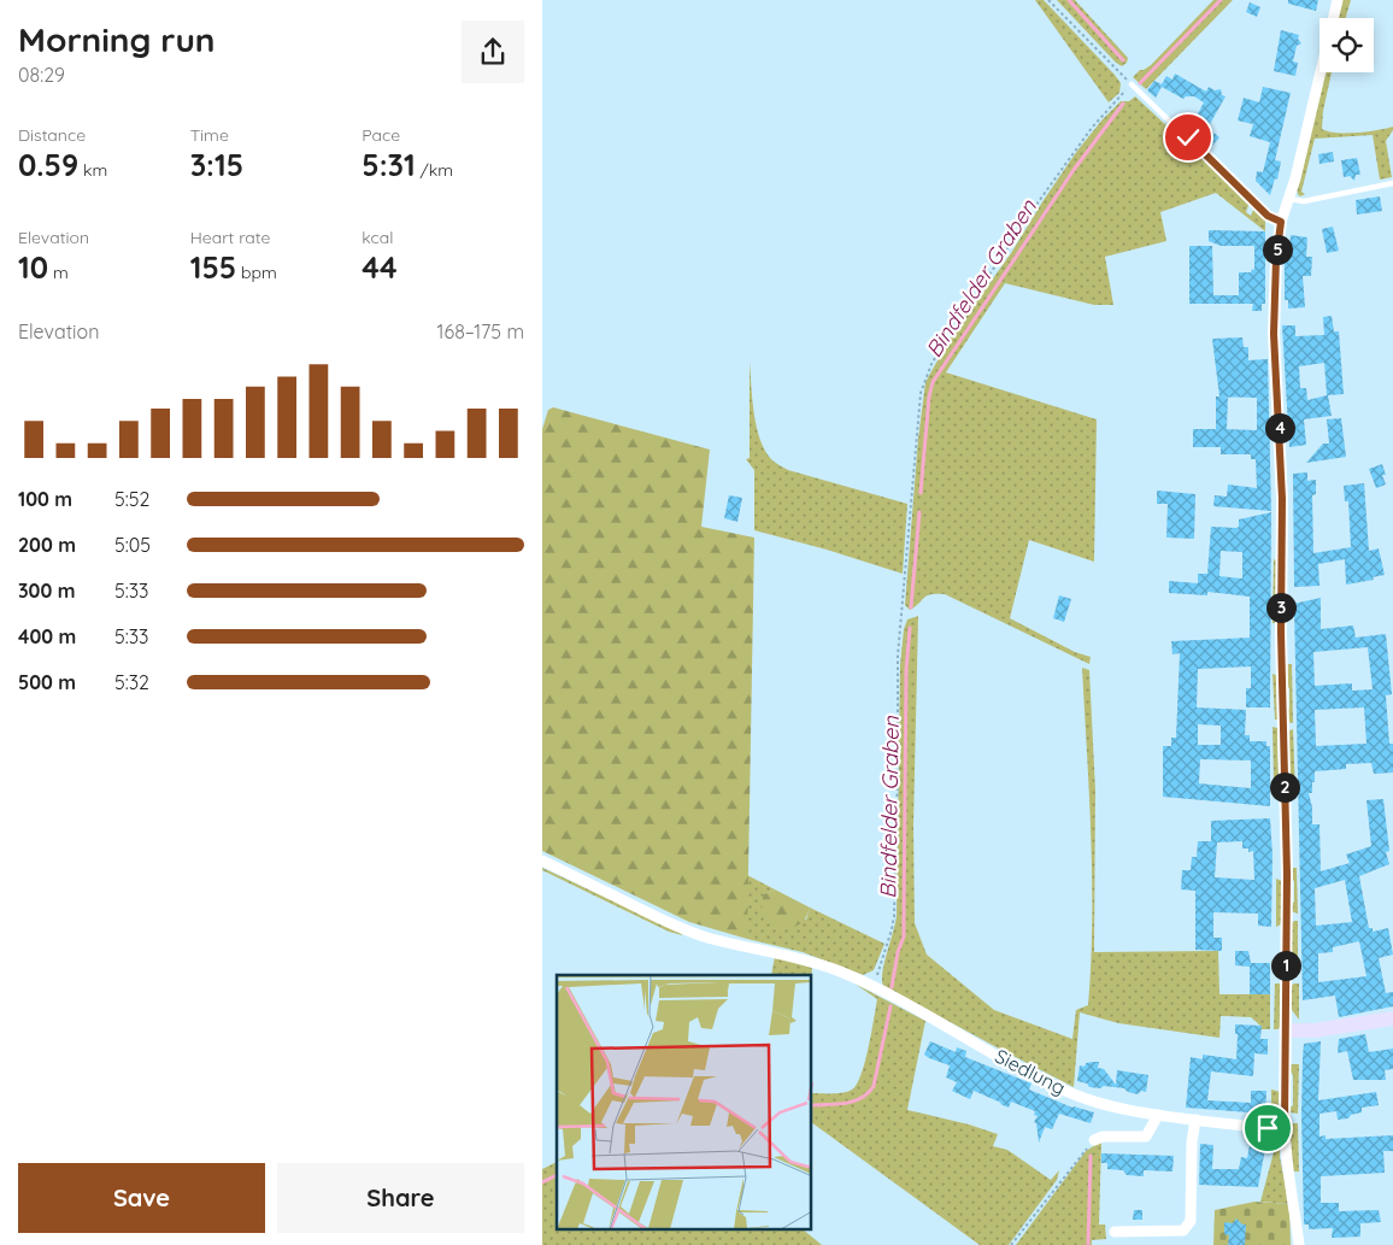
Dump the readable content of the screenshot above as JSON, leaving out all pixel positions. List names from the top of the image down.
{
  "streets": {
    "street": ["Siedlung"]
  },
  "water": ["Bindfelder Graben"],
  "page": {
    "heading": ["Morning run", "08:29"],
    "stats": [
      ["Distance", "0.59 km"],
      ["Time", "3:15"],
      ["Pace", "5:31 /km"],
      ["Elevation", "10 m"],
      ["Heart rate", "155 bpm"],
      ["kcal", "44"]
    ],
    "pins": [
      "5",
      "4",
      "3",
      "2",
      "1"
    ],
    "chart": ["Elevation", "168–175 m"],
    "list": [
      {
        "name": "100 m",
        "note": "5:52"
      },
      {
        "name": "200 m",
        "note": "5:05"
      },
      {
        "name": "300 m",
        "note": "5:33"
      },
      {
        "name": "400 m",
        "note": "5:33"
      },
      {
        "name": "500 m",
        "note": "5:32"
      }
    ],
    "buttons": ["Save", "Share"]
  }
}
